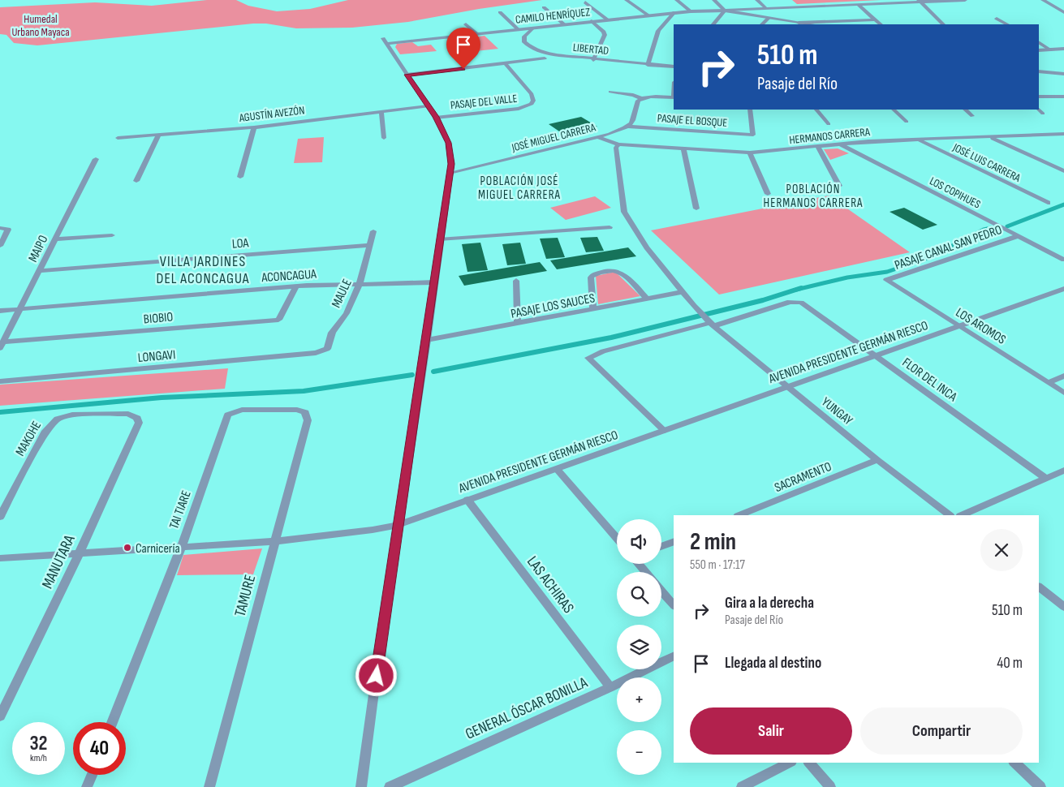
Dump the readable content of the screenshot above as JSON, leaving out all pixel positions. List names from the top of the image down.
{
  "streets": {
    "street": [
      "CAMILO HENRÍQUEZ",
      "LIBERTAD",
      "PASAJE DEL VALLE",
      "AGUSTÍN AVEZÓN",
      "PASAJE EL BOSQUE",
      "HERMANOS CARRERA",
      "JOSÉ MIGUEL CARRERA",
      "JOSÉ LUIS CARRERA",
      "LOS COPIHUES",
      "LOA",
      "PASAJE CANAL SAN PEDRO",
      "MAIPO",
      "ACONCAGUA",
      "MAULE",
      "PASAJE LOS SAUCES",
      "BIOBIO",
      "LOS AROMOS",
      "AVENIDA PRESIDENTE GERMÁN RIESCO",
      "LONGAVI",
      "FLOR DEL INCA",
      "YUNGAY",
      "MAKOHE",
      "SACRAMENTO",
      "TAI TIARE",
      "MANUTARA",
      "LAS ACHIRAS",
      "TAMURE",
      "GENERAL ÓSCAR BONILLA"
    ]
  },
  "crossings": [
    ["CAMILO HENRÍQUEZ", "LIBERTAD"],
    ["PASAJE EL BOSQUE", "JOSÉ MIGUEL CARRERA"],
    ["HERMANOS CARRERA", "JOSÉ MIGUEL CARRERA"],
    ["HERMANOS CARRERA", "JOSÉ LUIS CARRERA"],
    ["HERMANOS CARRERA", "LOS COPIHUES"],
    ["LOS COPIHUES", "PASAJE CANAL SAN PEDRO"],
    ["LOA", "MAIPO"],
    ["LOA", "MAULE"],
    ["PASAJE CANAL SAN PEDRO", "LOS AROMOS"],
    ["MAIPO", "ACONCAGUA"],
    ["MAIPO", "BIOBIO"],
    ["ACONCAGUA", "MAULE"],
    ["ACONCAGUA", "BIOBIO"],
    ["MAULE", "LONGAVI"],
    ["PASAJE LOS SAUCES", "YUNGAY"],
    ["LOS AROMOS", "AVENIDA PRESIDENTE GERMÁN RIESCO"],
    ["AVENIDA PRESIDENTE GERMÁN RIESCO", "FLOR DEL INCA"],
    ["AVENIDA PRESIDENTE GERMÁN RIESCO", "YUNGAY"],
    ["AVENIDA PRESIDENTE GERMÁN RIESCO", "TAI TIARE"],
    ["AVENIDA PRESIDENTE GERMÁN RIESCO", "MANUTARA"],
    ["AVENIDA PRESIDENTE GERMÁN RIESCO", "LAS ACHIRAS"],
    ["AVENIDA PRESIDENTE GERMÁN RIESCO", "TAMURE"],
    ["FLOR DEL INCA", "YUNGAY"],
    ["YUNGAY", "SACRAMENTO"],
    ["MAKOHE", "MANUTARA"],
    ["TAI TIARE", "TAMURE"],
    ["LAS ACHIRAS", "GENERAL ÓSCAR BONILLA"]
  ],
  "districts": ["POBLACIÓN JOSÉ MIGUEL CARRERA", "POBLACIÓN HERMANOS CARRERA", "VILLA JARDINES DEL ACONCAGUA"],
  "parks": ["Humedal Urbano Mayaca"],
  "places": ["Carnicería"],
  "page": {
    "turn": ["510 m", "Pasaje del Río"],
    "heading": ["2 min", "550 m · 17:17"],
    "map_buttons": ["+", "−"],
    "list": [
      {
        "name": "Gira a la derecha",
        "note": "Pasaje del Río",
        "value": "510 m"
      },
      {
        "name": "Llegada al destino",
        "value": "40 m"
      }
    ],
    "buttons": ["Salir", "Compartir"],
    "speed": "32 km/h",
    "limit": "40"
  }
}
